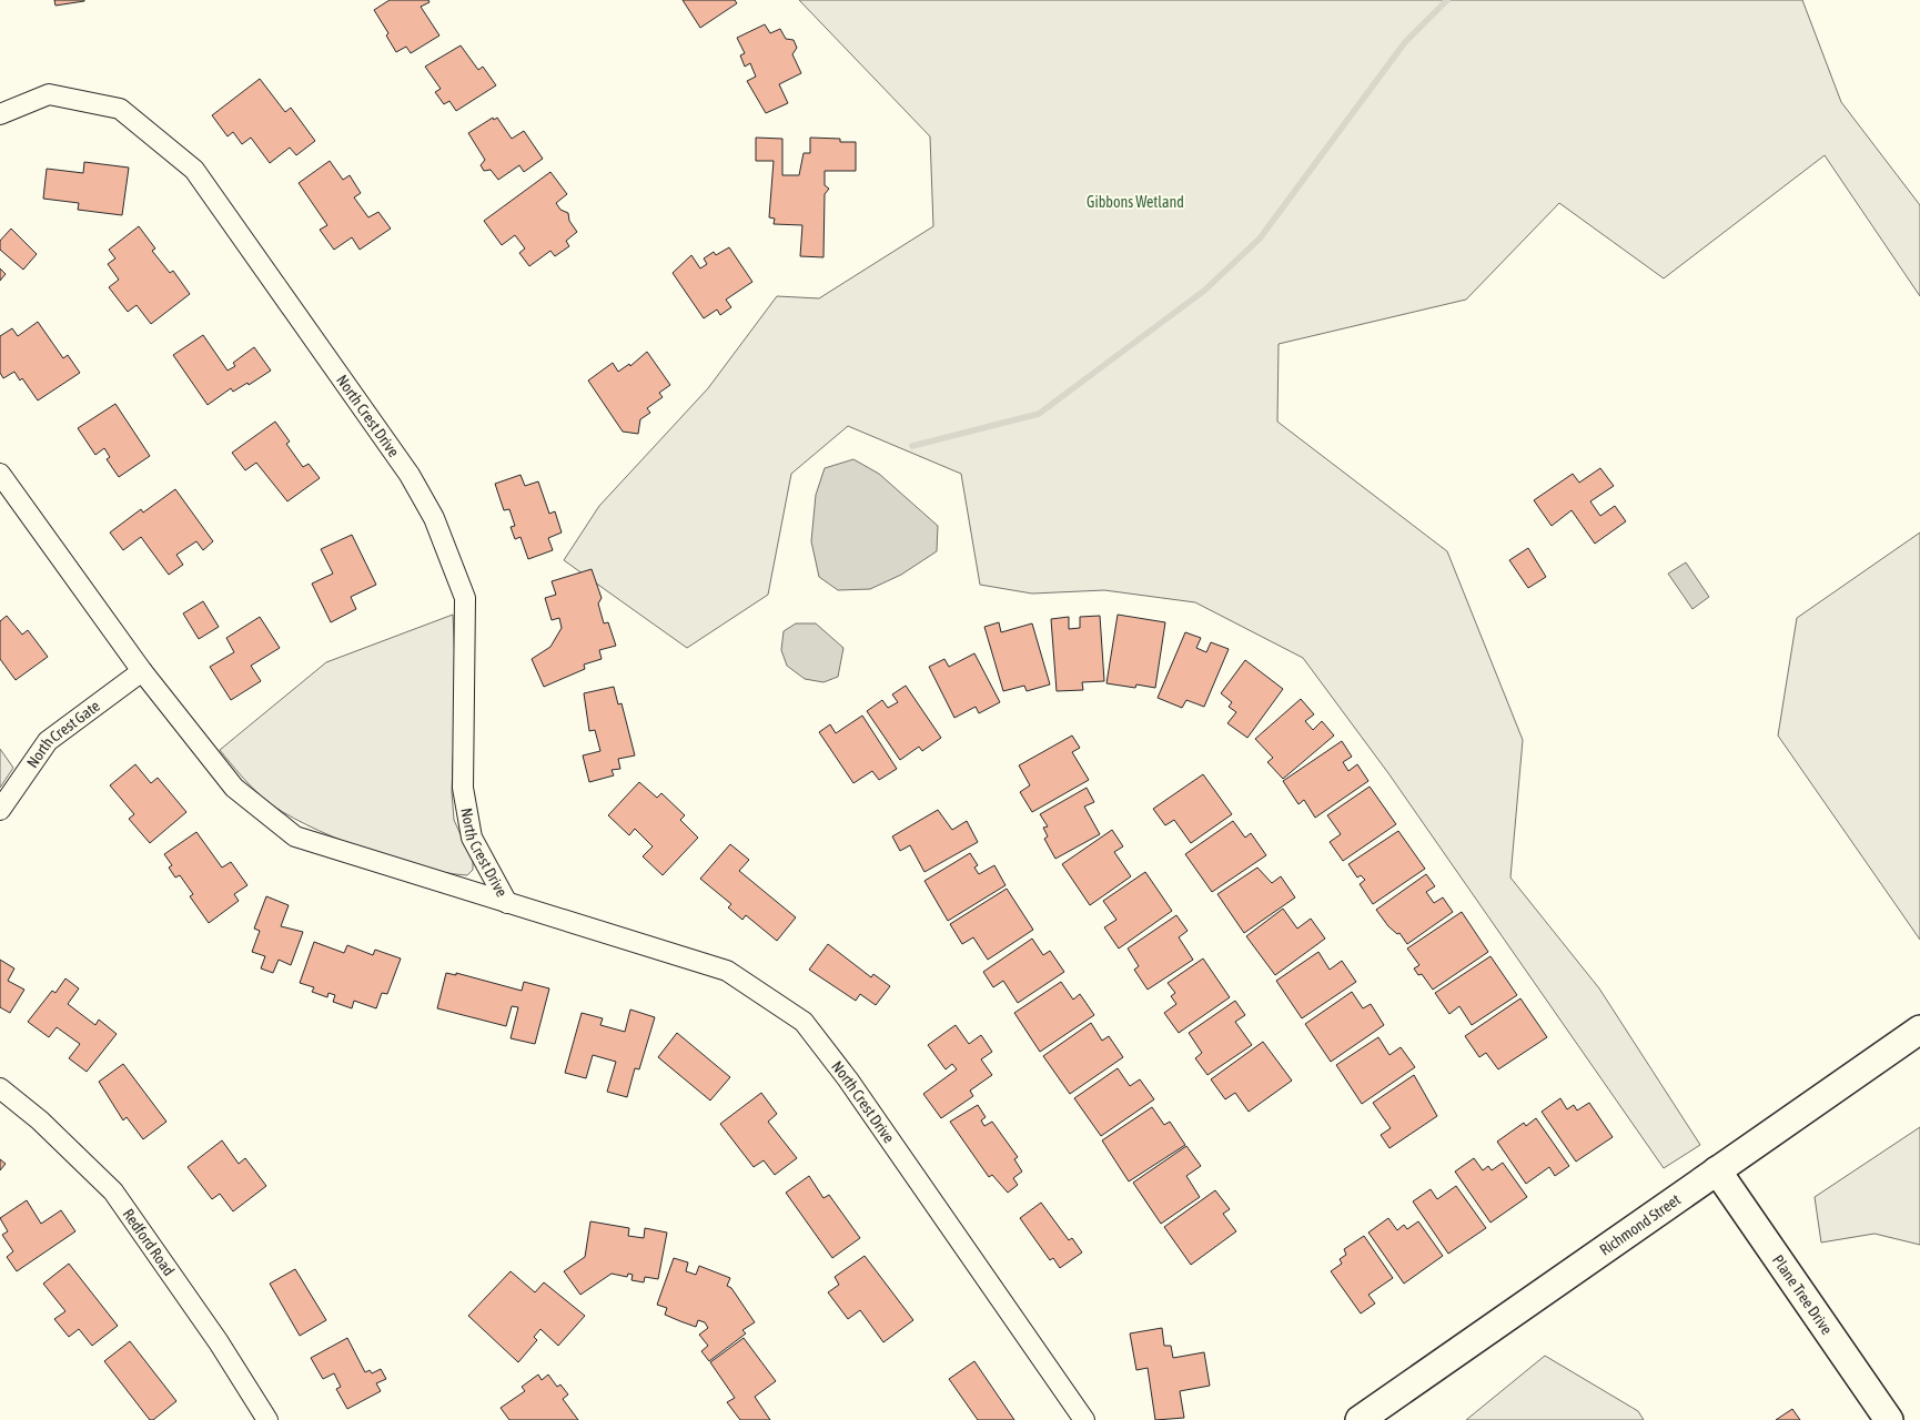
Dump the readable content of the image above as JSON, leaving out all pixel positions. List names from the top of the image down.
{
  "streets": {
    "main road": ["Richmond Street", "Plane Tree Drive"],
    "street": ["North Crest Drive", "North Crest Gate", "Redford Road"]
  },
  "crossings": [
    ["North Crest Drive", "North Crest Gate"],
    ["Richmond Street", "Plane Tree Drive"]
  ],
  "parks": ["Gibbons Wetland"]
}
